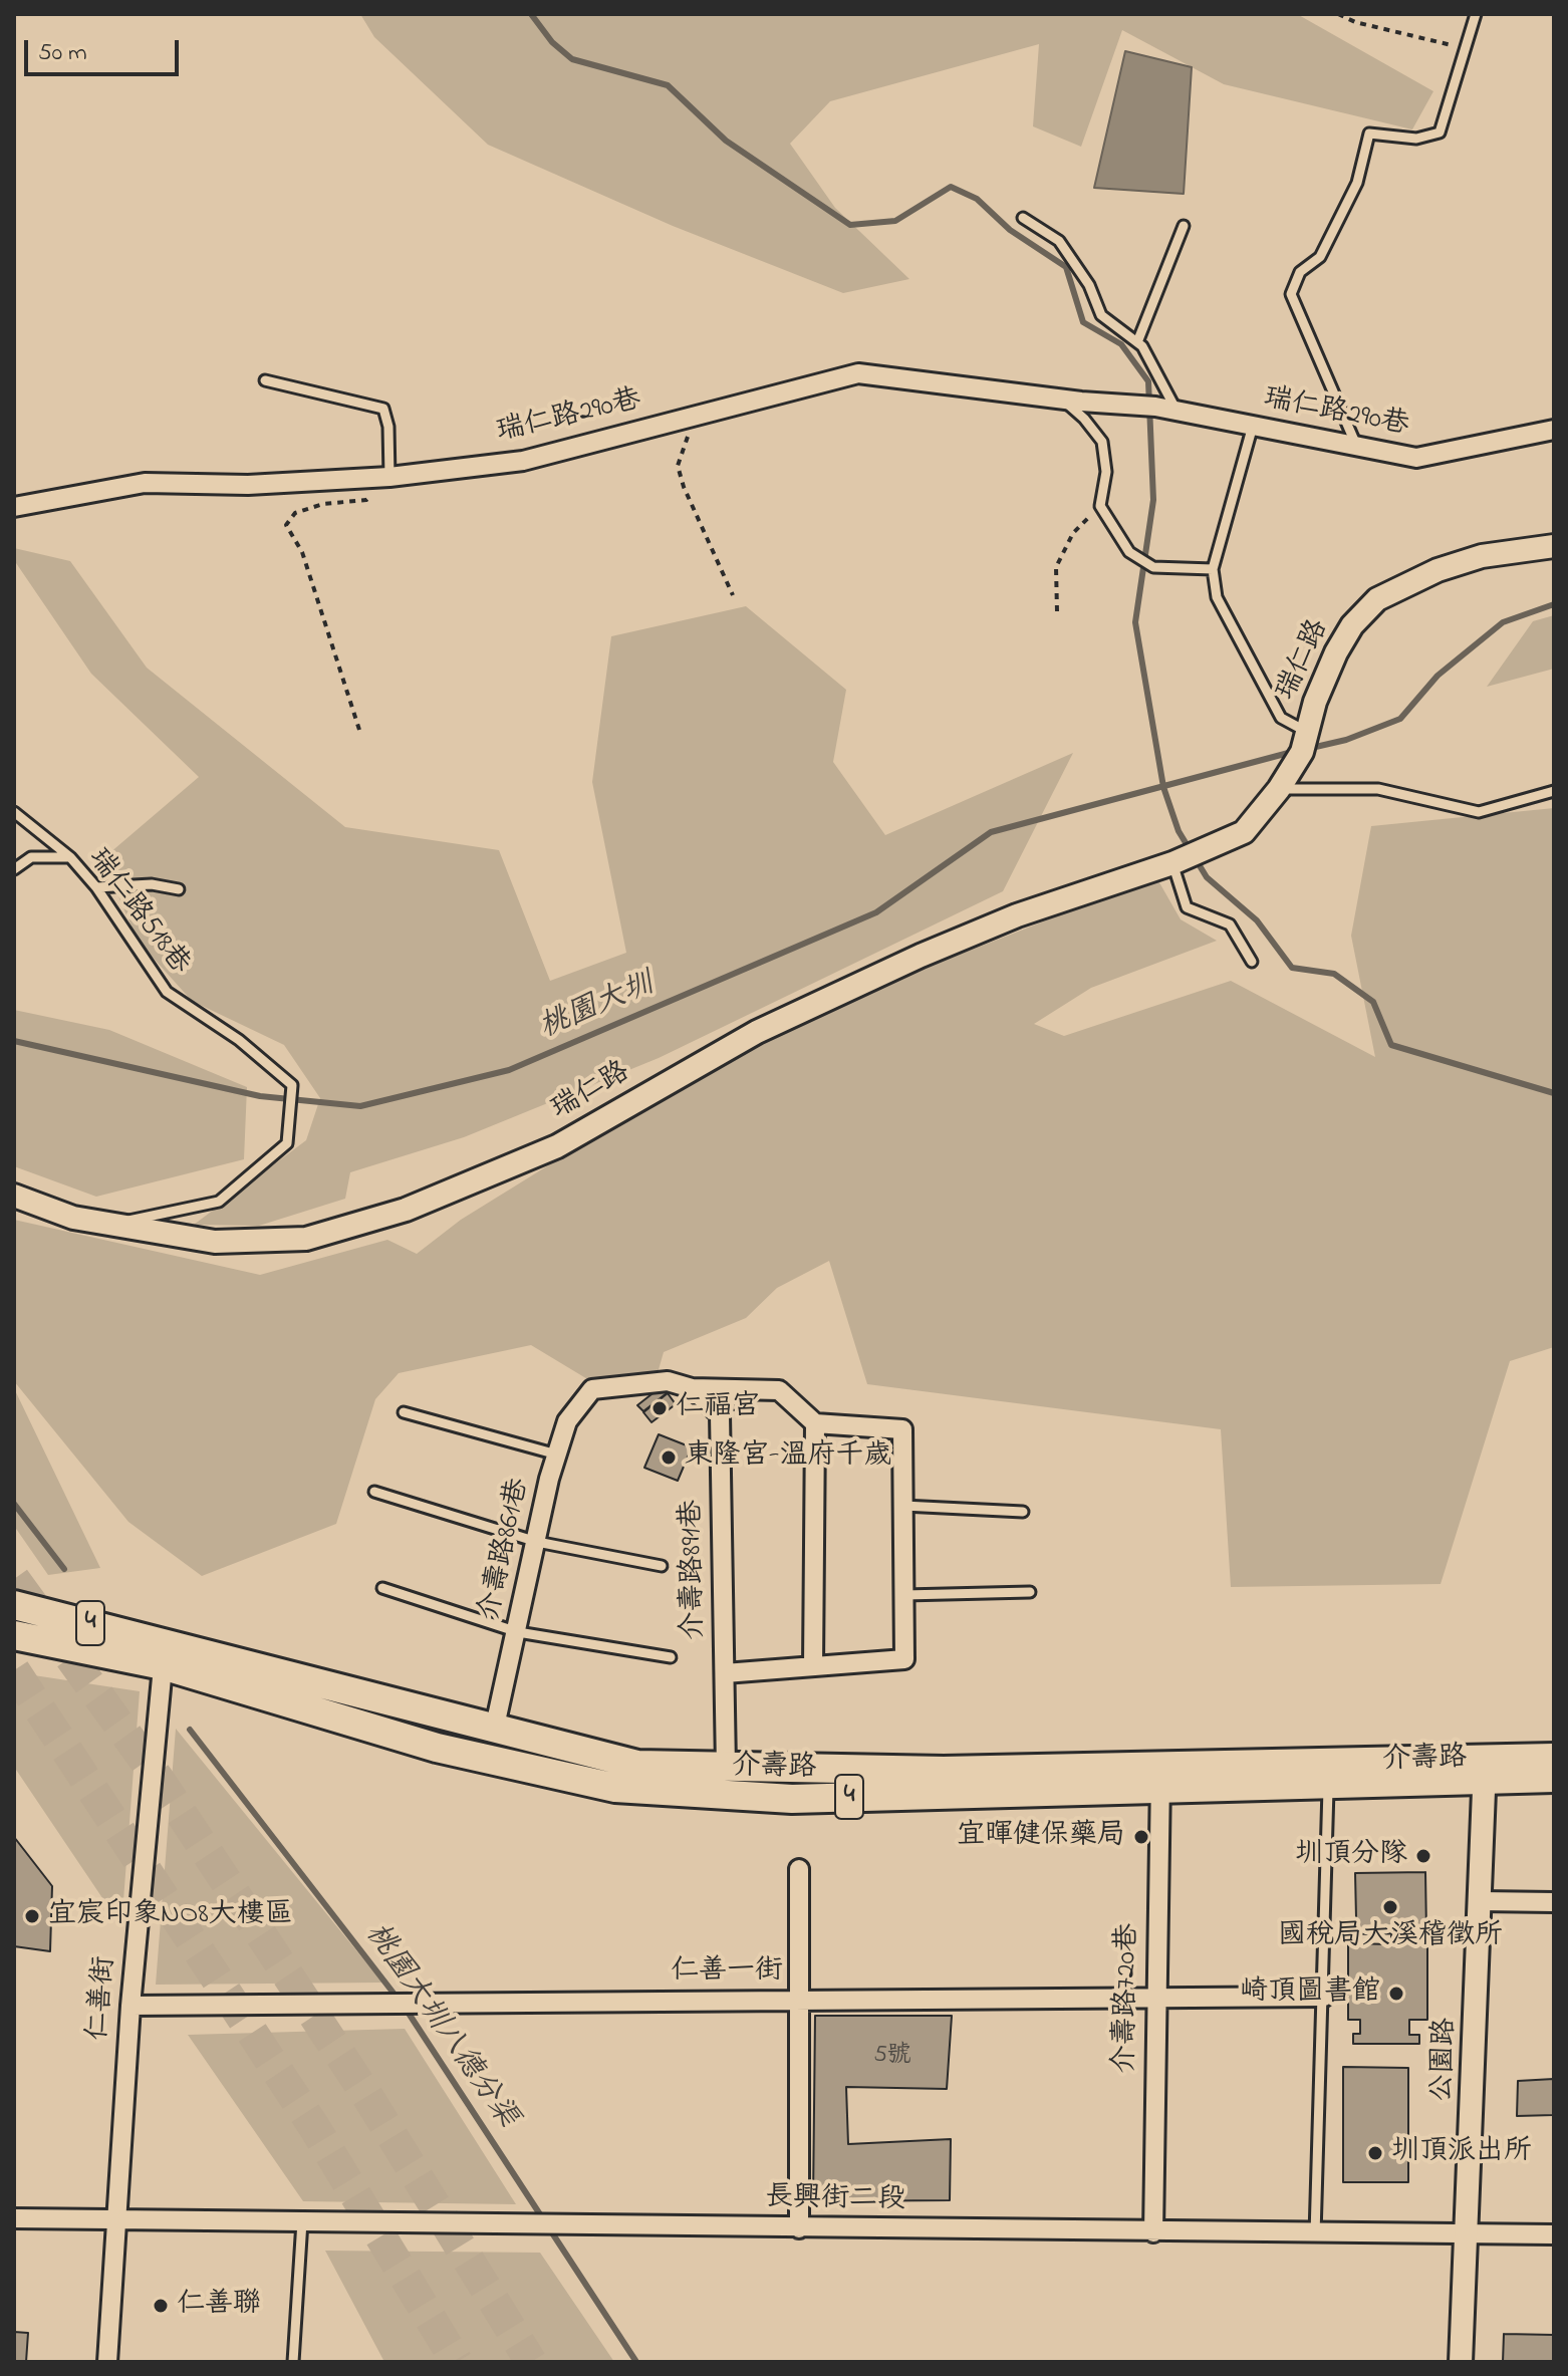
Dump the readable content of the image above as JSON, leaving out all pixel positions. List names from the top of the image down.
{
  "streets": {
    "main road": ["4", "介壽路"],
    "street": [
      "瑞仁路290巷",
      "瑞仁路",
      "介壽路861巷",
      "介壽路891巷",
      "仁善一街",
      "仁善街",
      "介壽路720巷",
      "公園路",
      "長興街二段"
    ],
    "lane": ["瑞仁路518巷"]
  },
  "crossings": [
    ["瑞仁路", "瑞仁路518巷"],
    ["介壽路861巷", "介壽路891巷"],
    ["介壽路861巷", "介壽路"],
    ["介壽路891巷", "介壽路"],
    ["介壽路", "仁善街"],
    ["介壽路", "介壽路720巷"],
    ["介壽路", "公園路"],
    ["仁善一街", "仁善街"],
    ["仁善一街", "介壽路720巷"],
    ["仁善街", "長興街二段"],
    ["介壽路720巷", "長興街二段"],
    ["公園路", "長興街二段"]
  ],
  "water": ["桃園大圳", "桃園大圳八德分渠"],
  "places": [
    "仁福宮",
    "東隆宮-溫府千歲",
    "宜暉健保藥局",
    "圳頂分隊",
    "國稅局大溪稽徵所",
    "宜宸印象NO8大樓區",
    "崎頂圖書館",
    "圳頂派出所",
    "仁善聯"
  ],
  "house_numbers": ["5號"],
  "scale_bar": "50 m"
}
